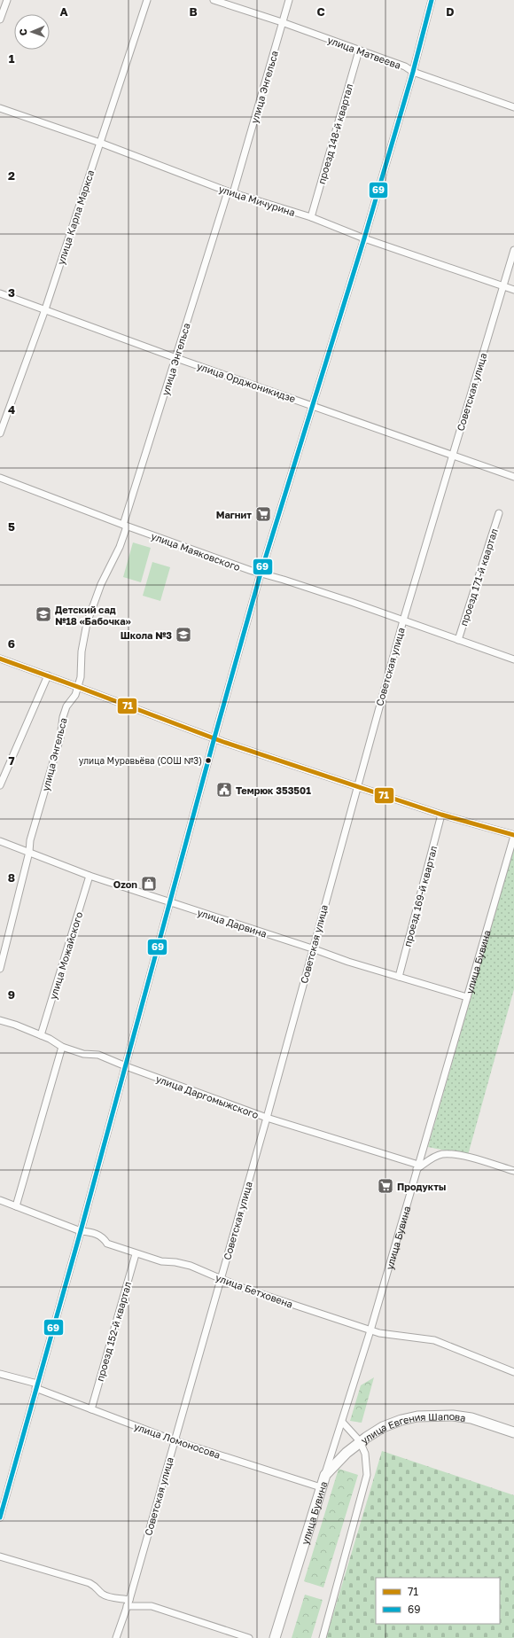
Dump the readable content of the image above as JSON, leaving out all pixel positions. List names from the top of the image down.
{
  "streets": {
    "street": [
      "улица Матвеева",
      "улица Энгельса",
      "проезд 148-й квартал",
      "улица Мичурина",
      "улица Карла Маркса",
      "улица Орджоникидзе",
      "Советская улица",
      "улица Маяковского",
      "проезд 171-й квартал",
      "проезд 169-й квартал",
      "улица Дарвина",
      "улица Можайского",
      "улица Бувина",
      "улица Даргомыжского",
      "улица Бетховена",
      "проезд 152-й квартал",
      "улица Евгения Шапова",
      "улица Ломоносова"
    ]
  },
  "crossings": [
    ["улица Матвеева", "улица Энгельса"],
    ["улица Матвеева", "проезд 148-й квартал"],
    ["улица Энгельса", "улица Мичурина"],
    ["улица Энгельса", "улица Орджоникидзе"],
    ["улица Энгельса", "улица Маяковского"],
    ["улица Энгельса", "улица Дарвина"],
    ["проезд 148-й квартал", "улица Мичурина"],
    ["улица Мичурина", "улица Карла Маркса"],
    ["улица Мичурина", "Советская улица"],
    ["улица Карла Маркса", "улица Орджоникидзе"],
    ["улица Орджоникидзе", "Советская улица"],
    ["Советская улица", "улица Маяковского"],
    ["Советская улица", "улица Дарвина"],
    ["Советская улица", "улица Даргомыжского"],
    ["Советская улица", "улица Бетховена"],
    ["Советская улица", "улица Ломоносова"],
    ["улица Маяковского", "проезд 171-й квартал"],
    ["проезд 169-й квартал", "улица Дарвина"],
    ["улица Дарвина", "улица Можайского"],
    ["улица Дарвина", "улица Бувина"],
    ["улица Можайского", "улица Даргомыжского"],
    ["улица Бувина", "улица Даргомыжского"],
    ["улица Бувина", "улица Бетховена"],
    ["улица Бувина", "улица Евгения Шапова"],
    ["улица Бувина", "улица Ломоносова"],
    ["улица Бетховена", "проезд 152-й квартал"],
    ["проезд 152-й квартал", "улица Ломоносова"]
  ],
  "places": {
    "supermarket": ["Магнит", "Продукты"],
    "school or university": ["Детский сад №18 «Бабочка»", "Школа №3"],
    "other": ["улица Муравьёва (СОШ №3)"],
    "public building": ["Темрюк 353501"],
    "shop": ["Ozon"]
  },
  "lines": ["transit line 69", "transit line 71"],
  "legend": ["71", "69"],
  "north": "left",
  "grid": {
    "columns": [
      "A",
      "B",
      "C",
      "D"
    ],
    "rows": [
      "1",
      "2",
      "3",
      "4",
      "5",
      "6",
      "7",
      "8",
      "9"
    ]
  }
}
